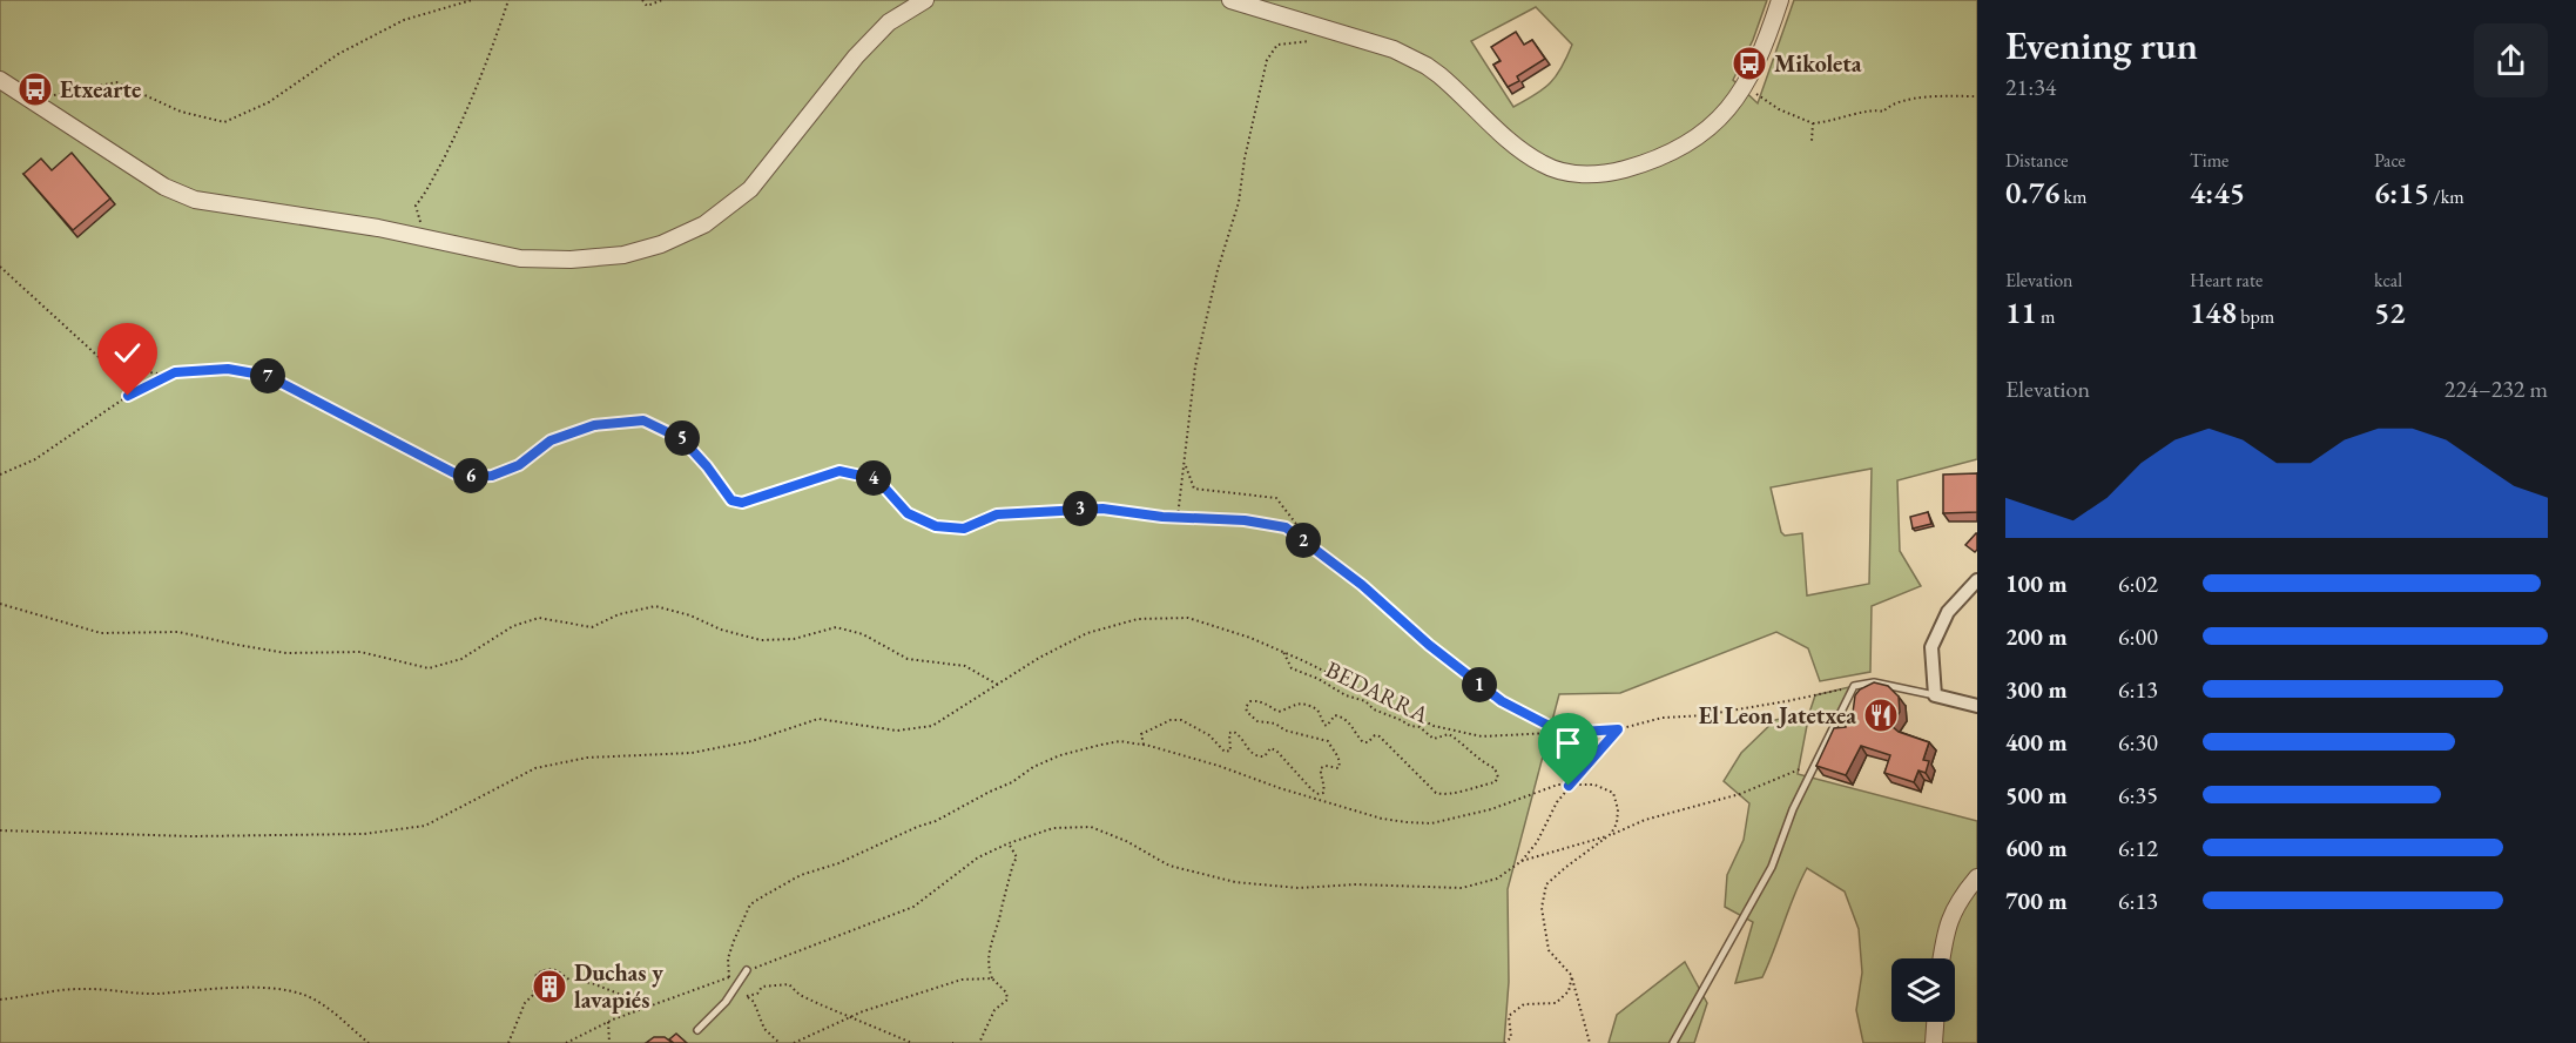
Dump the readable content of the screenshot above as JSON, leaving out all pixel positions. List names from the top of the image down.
{
  "streets": {
    "path": ["BEDARRA"]
  },
  "places": {
    "bus stop": ["Mikoleta", "Etxearte"],
    "restaurant": ["El Leon Jatetxea"],
    "building": ["Duchas y lavapiés"]
  },
  "page": {
    "heading": ["Evening run", "21:34"],
    "stats": [
      ["Distance", "0.76 km"],
      ["Time", "4:45"],
      ["Pace", "6:15 /km"],
      ["Elevation", "11 m"],
      ["Heart rate", "148 bpm"],
      ["kcal", "52"]
    ],
    "pins": [
      "7",
      "5",
      "6",
      "4",
      "3",
      "2",
      "1"
    ],
    "chart": ["Elevation", "224–232 m"],
    "list": [
      {
        "name": "100 m",
        "note": "6:02"
      },
      {
        "name": "200 m",
        "note": "6:00"
      },
      {
        "name": "300 m",
        "note": "6:13"
      },
      {
        "name": "400 m",
        "note": "6:30"
      },
      {
        "name": "500 m",
        "note": "6:35"
      },
      {
        "name": "600 m",
        "note": "6:12"
      },
      {
        "name": "700 m",
        "note": "6:13"
      }
    ]
  }
}
